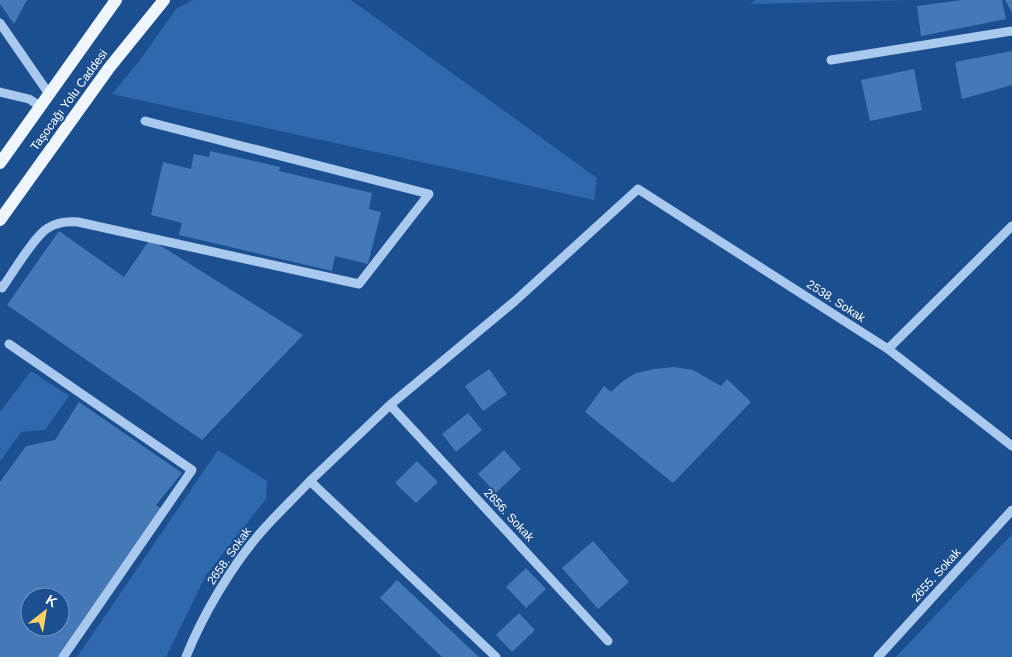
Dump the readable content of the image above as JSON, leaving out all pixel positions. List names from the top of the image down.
{
  "streets": {
    "main road": ["Taşocağı Yolu Caddesi"],
    "street": [
      "2538. Sokak",
      "2656. Sokak",
      "2658. Sokak",
      "2655. Sokak"
    ]
  },
  "crossings": [
    ["2538. Sokak", "2658. Sokak"],
    ["2656. Sokak", "2658. Sokak"]
  ],
  "north": "top right"
}
